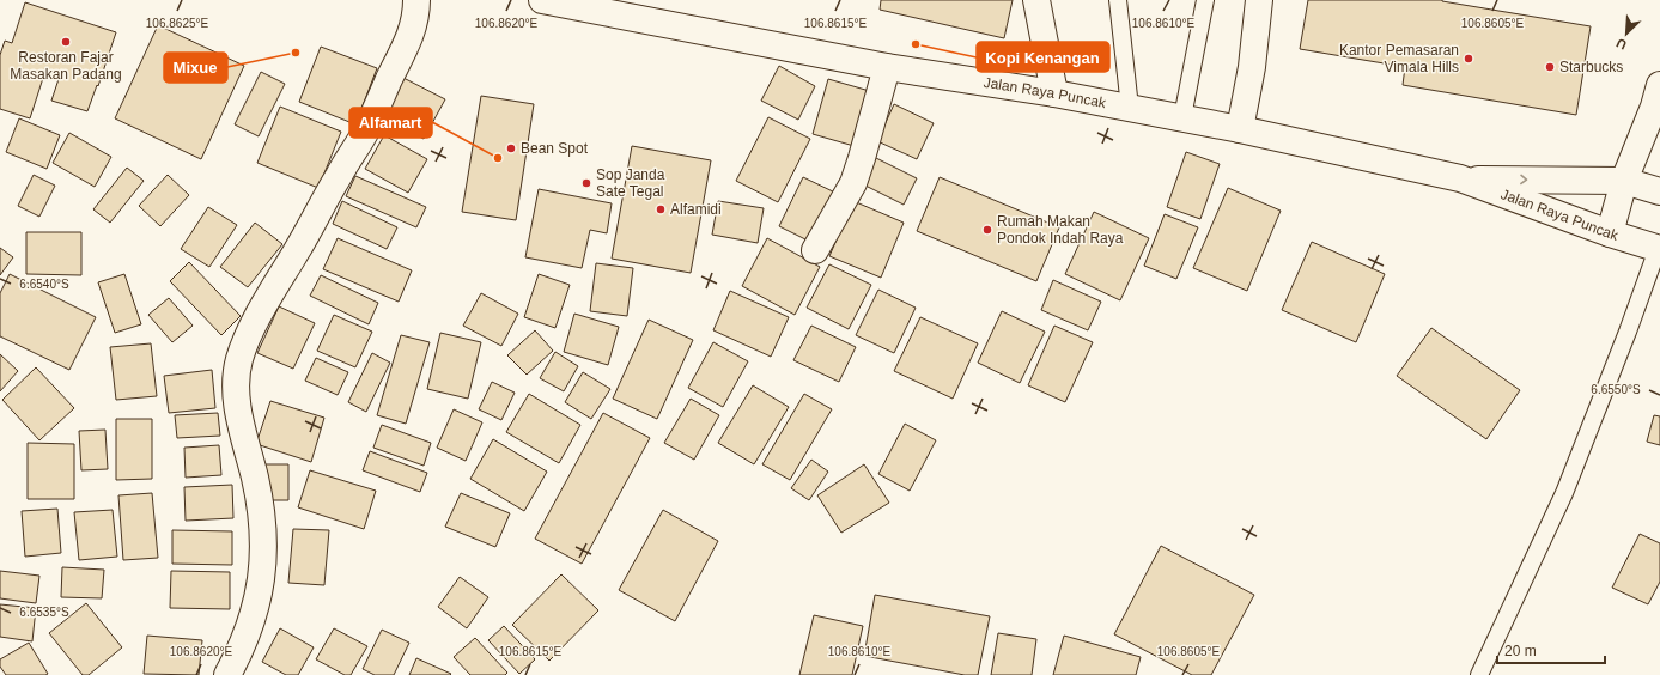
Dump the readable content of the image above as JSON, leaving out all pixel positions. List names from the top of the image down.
{
  "streets": {
    "main road": ["Jalan Raya Puncak"]
  },
  "places": [
    "Restoran Fajar Masakan Padang",
    "Kopi Kenangan",
    "Mixue",
    "Kantor Pemasaran Vimala Hills",
    "Starbucks",
    "Bean Spot",
    "Alfamart",
    "Sop Janda Sate Tegal",
    "Alfamidi",
    "Rumah Makan Pondok Indah Raya"
  ],
  "scale_bar": "20 m",
  "north": "bottom left",
  "coordinates": [
    "106.8625°E",
    "106.8620°E",
    "106.8615°E",
    "106.8610°E",
    "106.8605°E",
    "6.6540°S",
    "6.6550°S",
    "6.6535°S"
  ]
}
